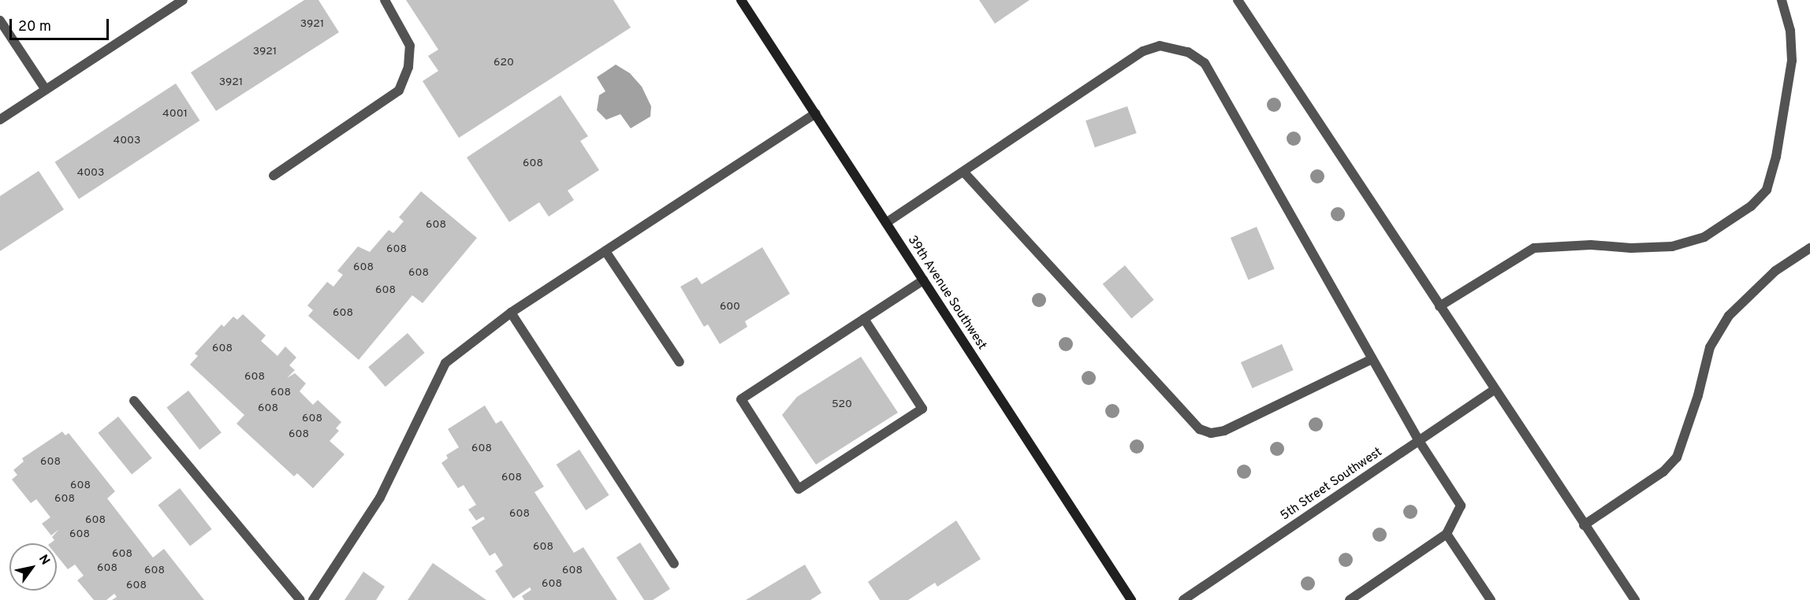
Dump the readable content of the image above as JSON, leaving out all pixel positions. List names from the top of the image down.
{
  "streets": {
    "main road": ["39th Avenue Southwest"],
    "street": ["5th Street Southwest"]
  },
  "house_numbers": [
    "3921",
    "3921",
    "620",
    "3921",
    "4001",
    "4003",
    "608",
    "4003",
    "608",
    "608",
    "608",
    "608",
    "608",
    "600",
    "608",
    "608",
    "608",
    "608",
    "520",
    "608",
    "608",
    "608",
    "608",
    "608",
    "608",
    "608",
    "608",
    "608",
    "608",
    "608",
    "608",
    "608",
    "608",
    "608",
    "608",
    "608",
    "608"
  ],
  "scale_bar": "20 m",
  "north": "top right"
}
